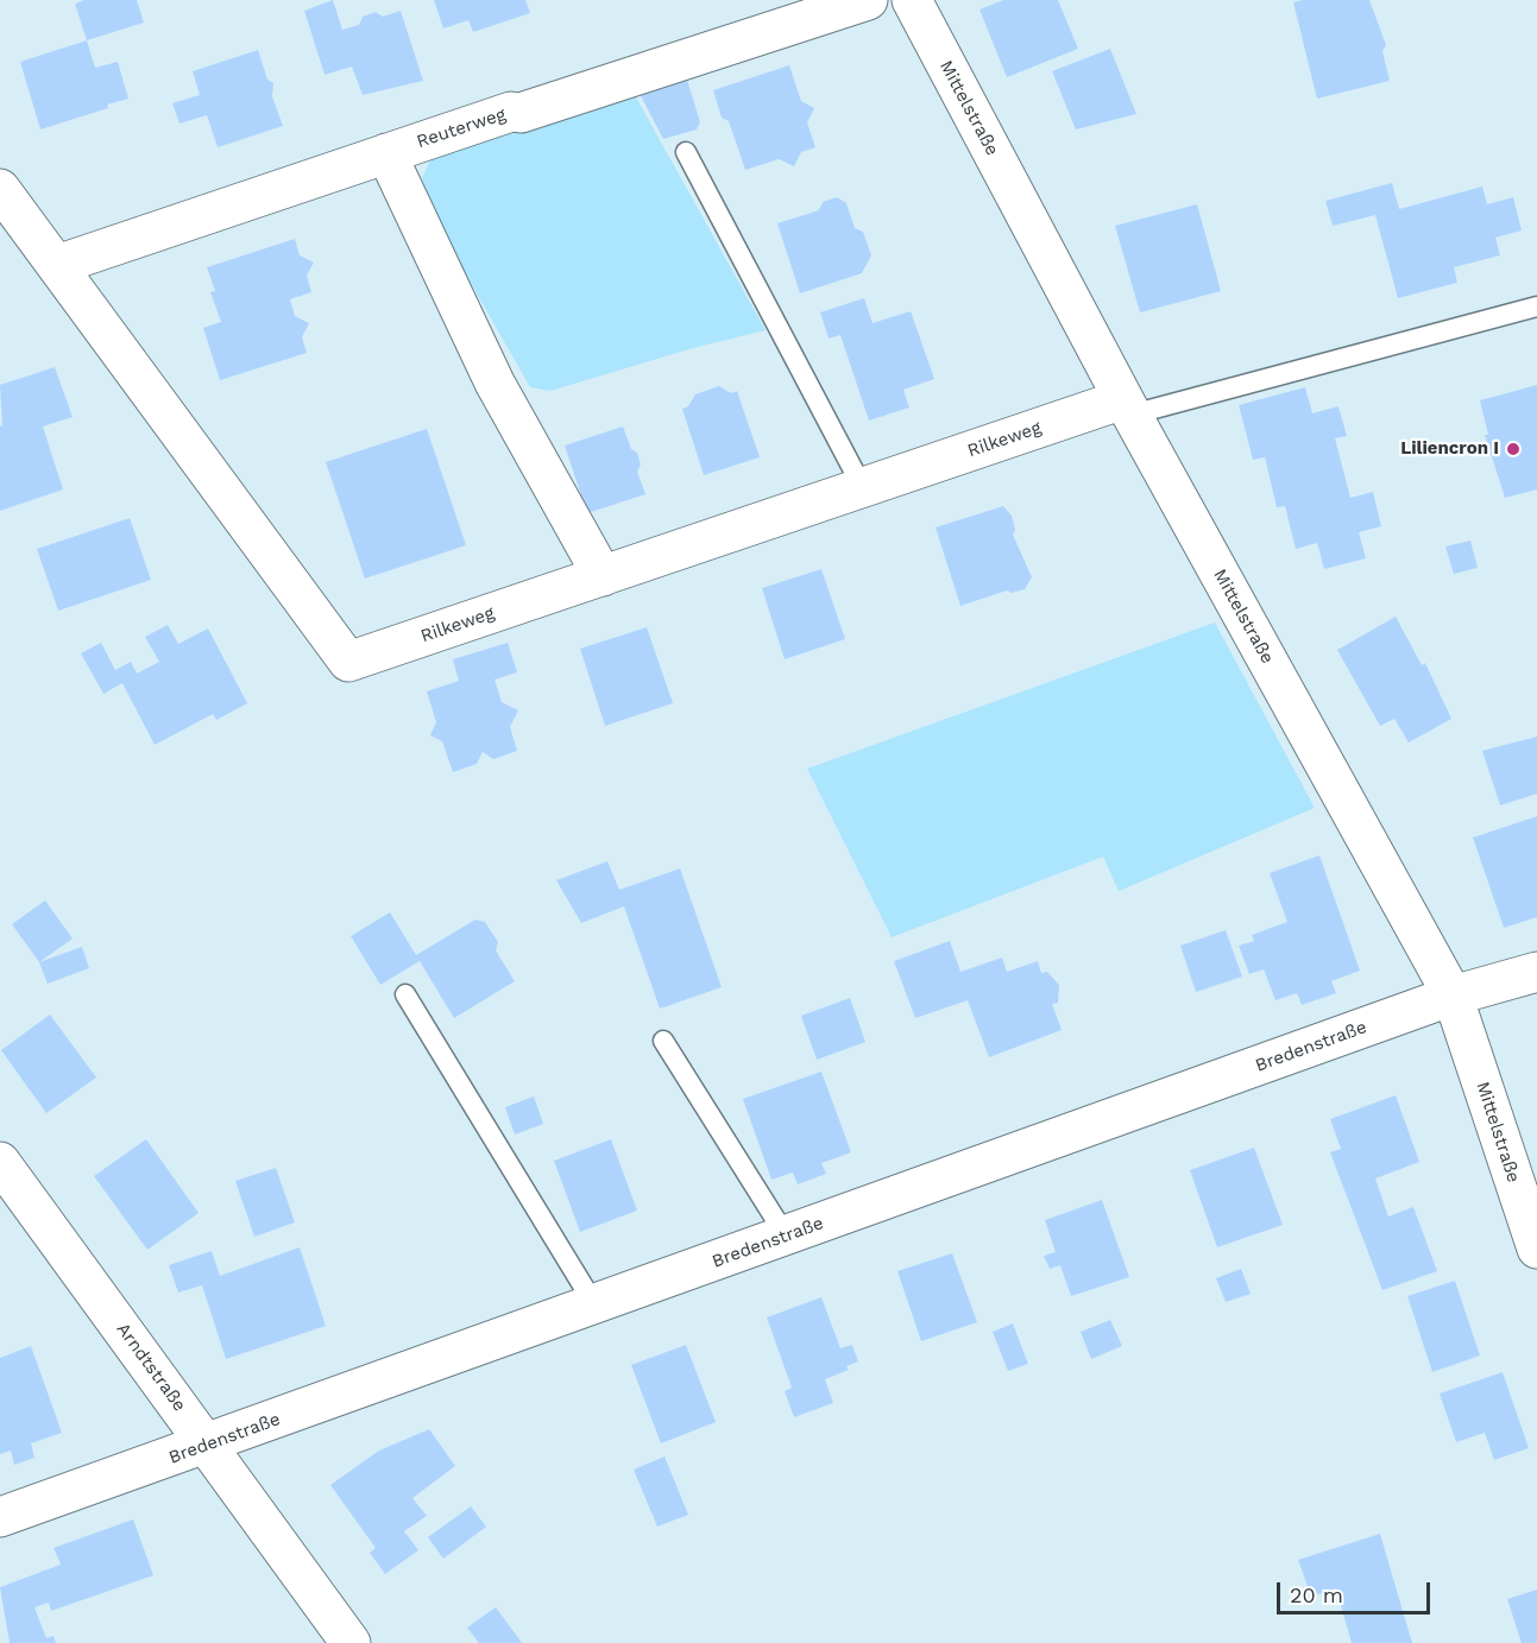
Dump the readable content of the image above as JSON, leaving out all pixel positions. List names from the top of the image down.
{
  "streets": {
    "street": [
      "Mittelstraße",
      "Reuterweg",
      "Rilkeweg",
      "Bredenstraße",
      "Arndtstraße"
    ]
  },
  "crossings": [
    ["Mittelstraße", "Rilkeweg"],
    ["Mittelstraße", "Bredenstraße"],
    ["Reuterweg", "Rilkeweg"],
    ["Bredenstraße", "Arndtstraße"]
  ],
  "places": ["Liliencron I"],
  "scale_bar": "20 m"
}
